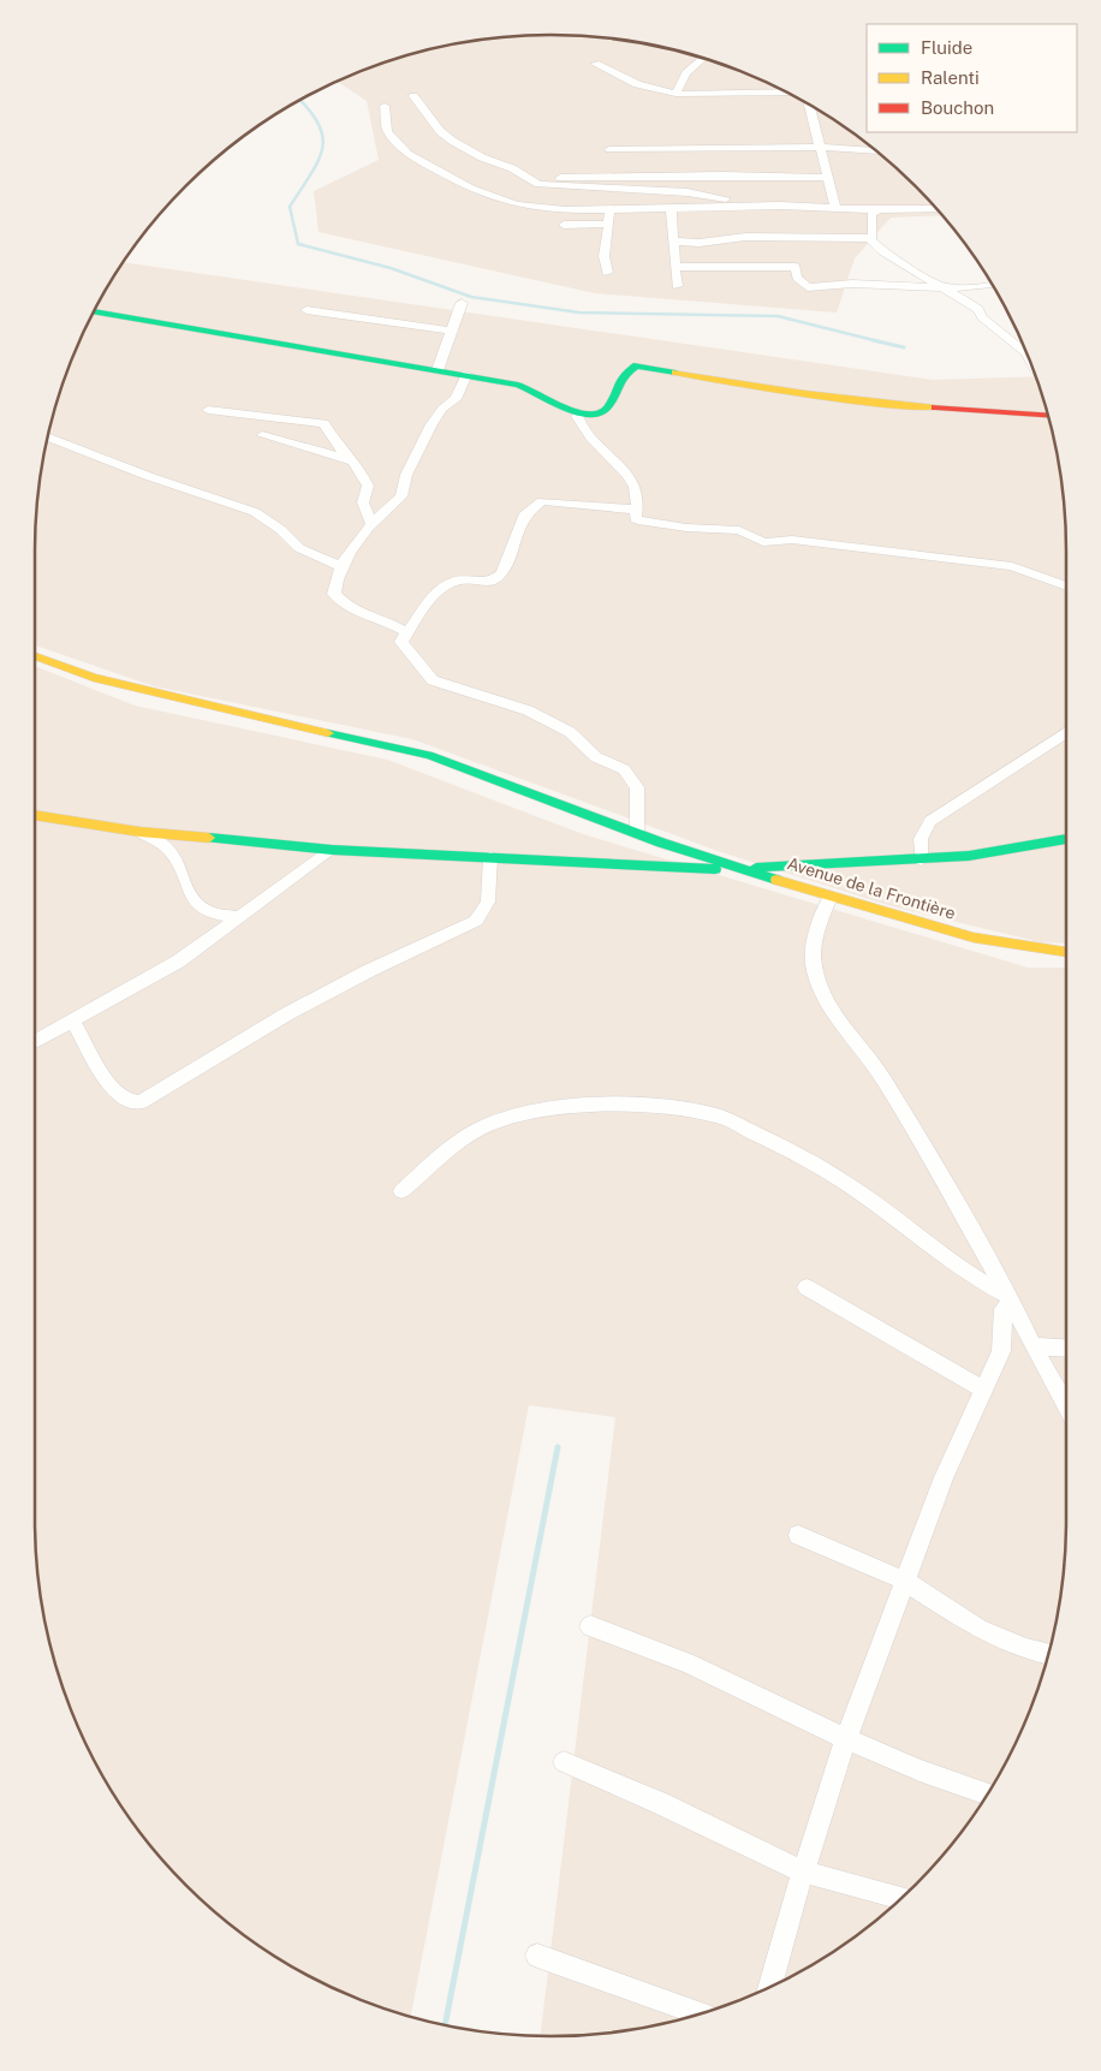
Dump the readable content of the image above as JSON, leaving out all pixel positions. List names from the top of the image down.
{
  "streets": {
    "street": ["Avenue de la Frontière"]
  },
  "legend": ["Fluide", "Ralenti", "Bouchon"]
}
